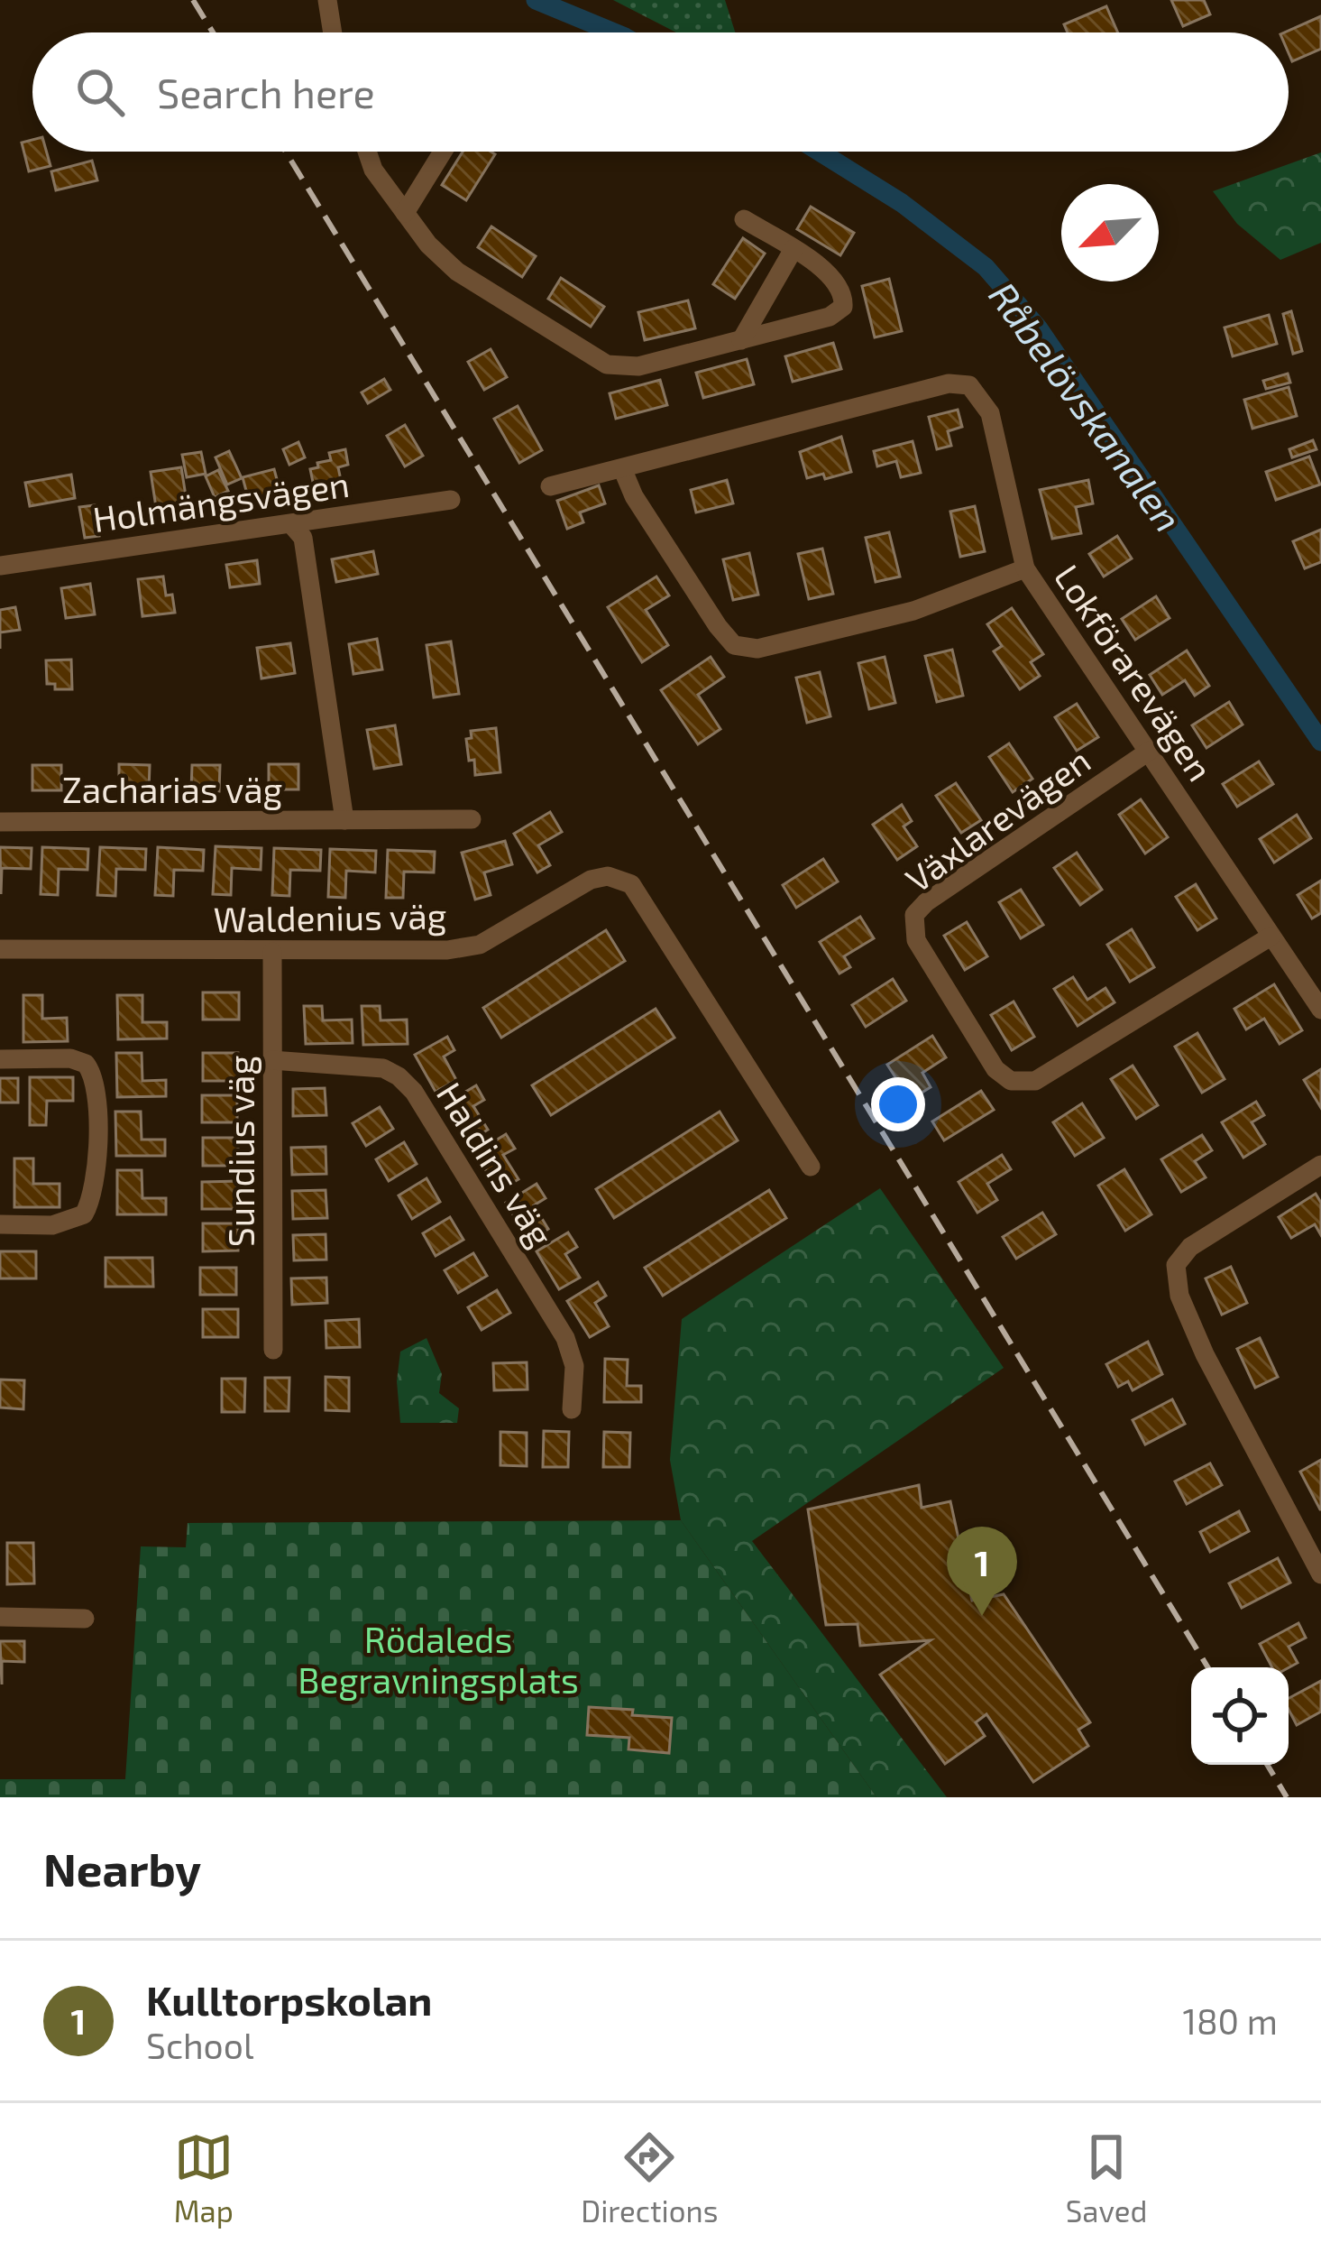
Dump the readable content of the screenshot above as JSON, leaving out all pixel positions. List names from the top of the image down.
{
  "streets": {
    "street": [
      "Holmängsvägen",
      "Lokförarevägen",
      "Zacharias väg",
      "Växlarevägen",
      "Waldenius väg",
      "Sundius väg",
      "Haldins väg"
    ]
  },
  "crossings": [
    ["Lokförarevägen", "Växlarevägen"],
    ["Waldenius väg", "Sundius väg"],
    ["Sundius väg", "Haldins väg"]
  ],
  "water": ["Råbelövskanalen"],
  "parks": ["Rödaleds Begravningsplats"],
  "north": "bottom left",
  "page": {
    "search": "Search here",
    "pins": "1",
    "heading": "Nearby",
    "list": [
      {
        "mark": "1",
        "name": "Kulltorpskolan",
        "note": "School",
        "value": "180 m"
      }
    ],
    "nav": ["Map", "Directions", "Saved"]
  }
}
